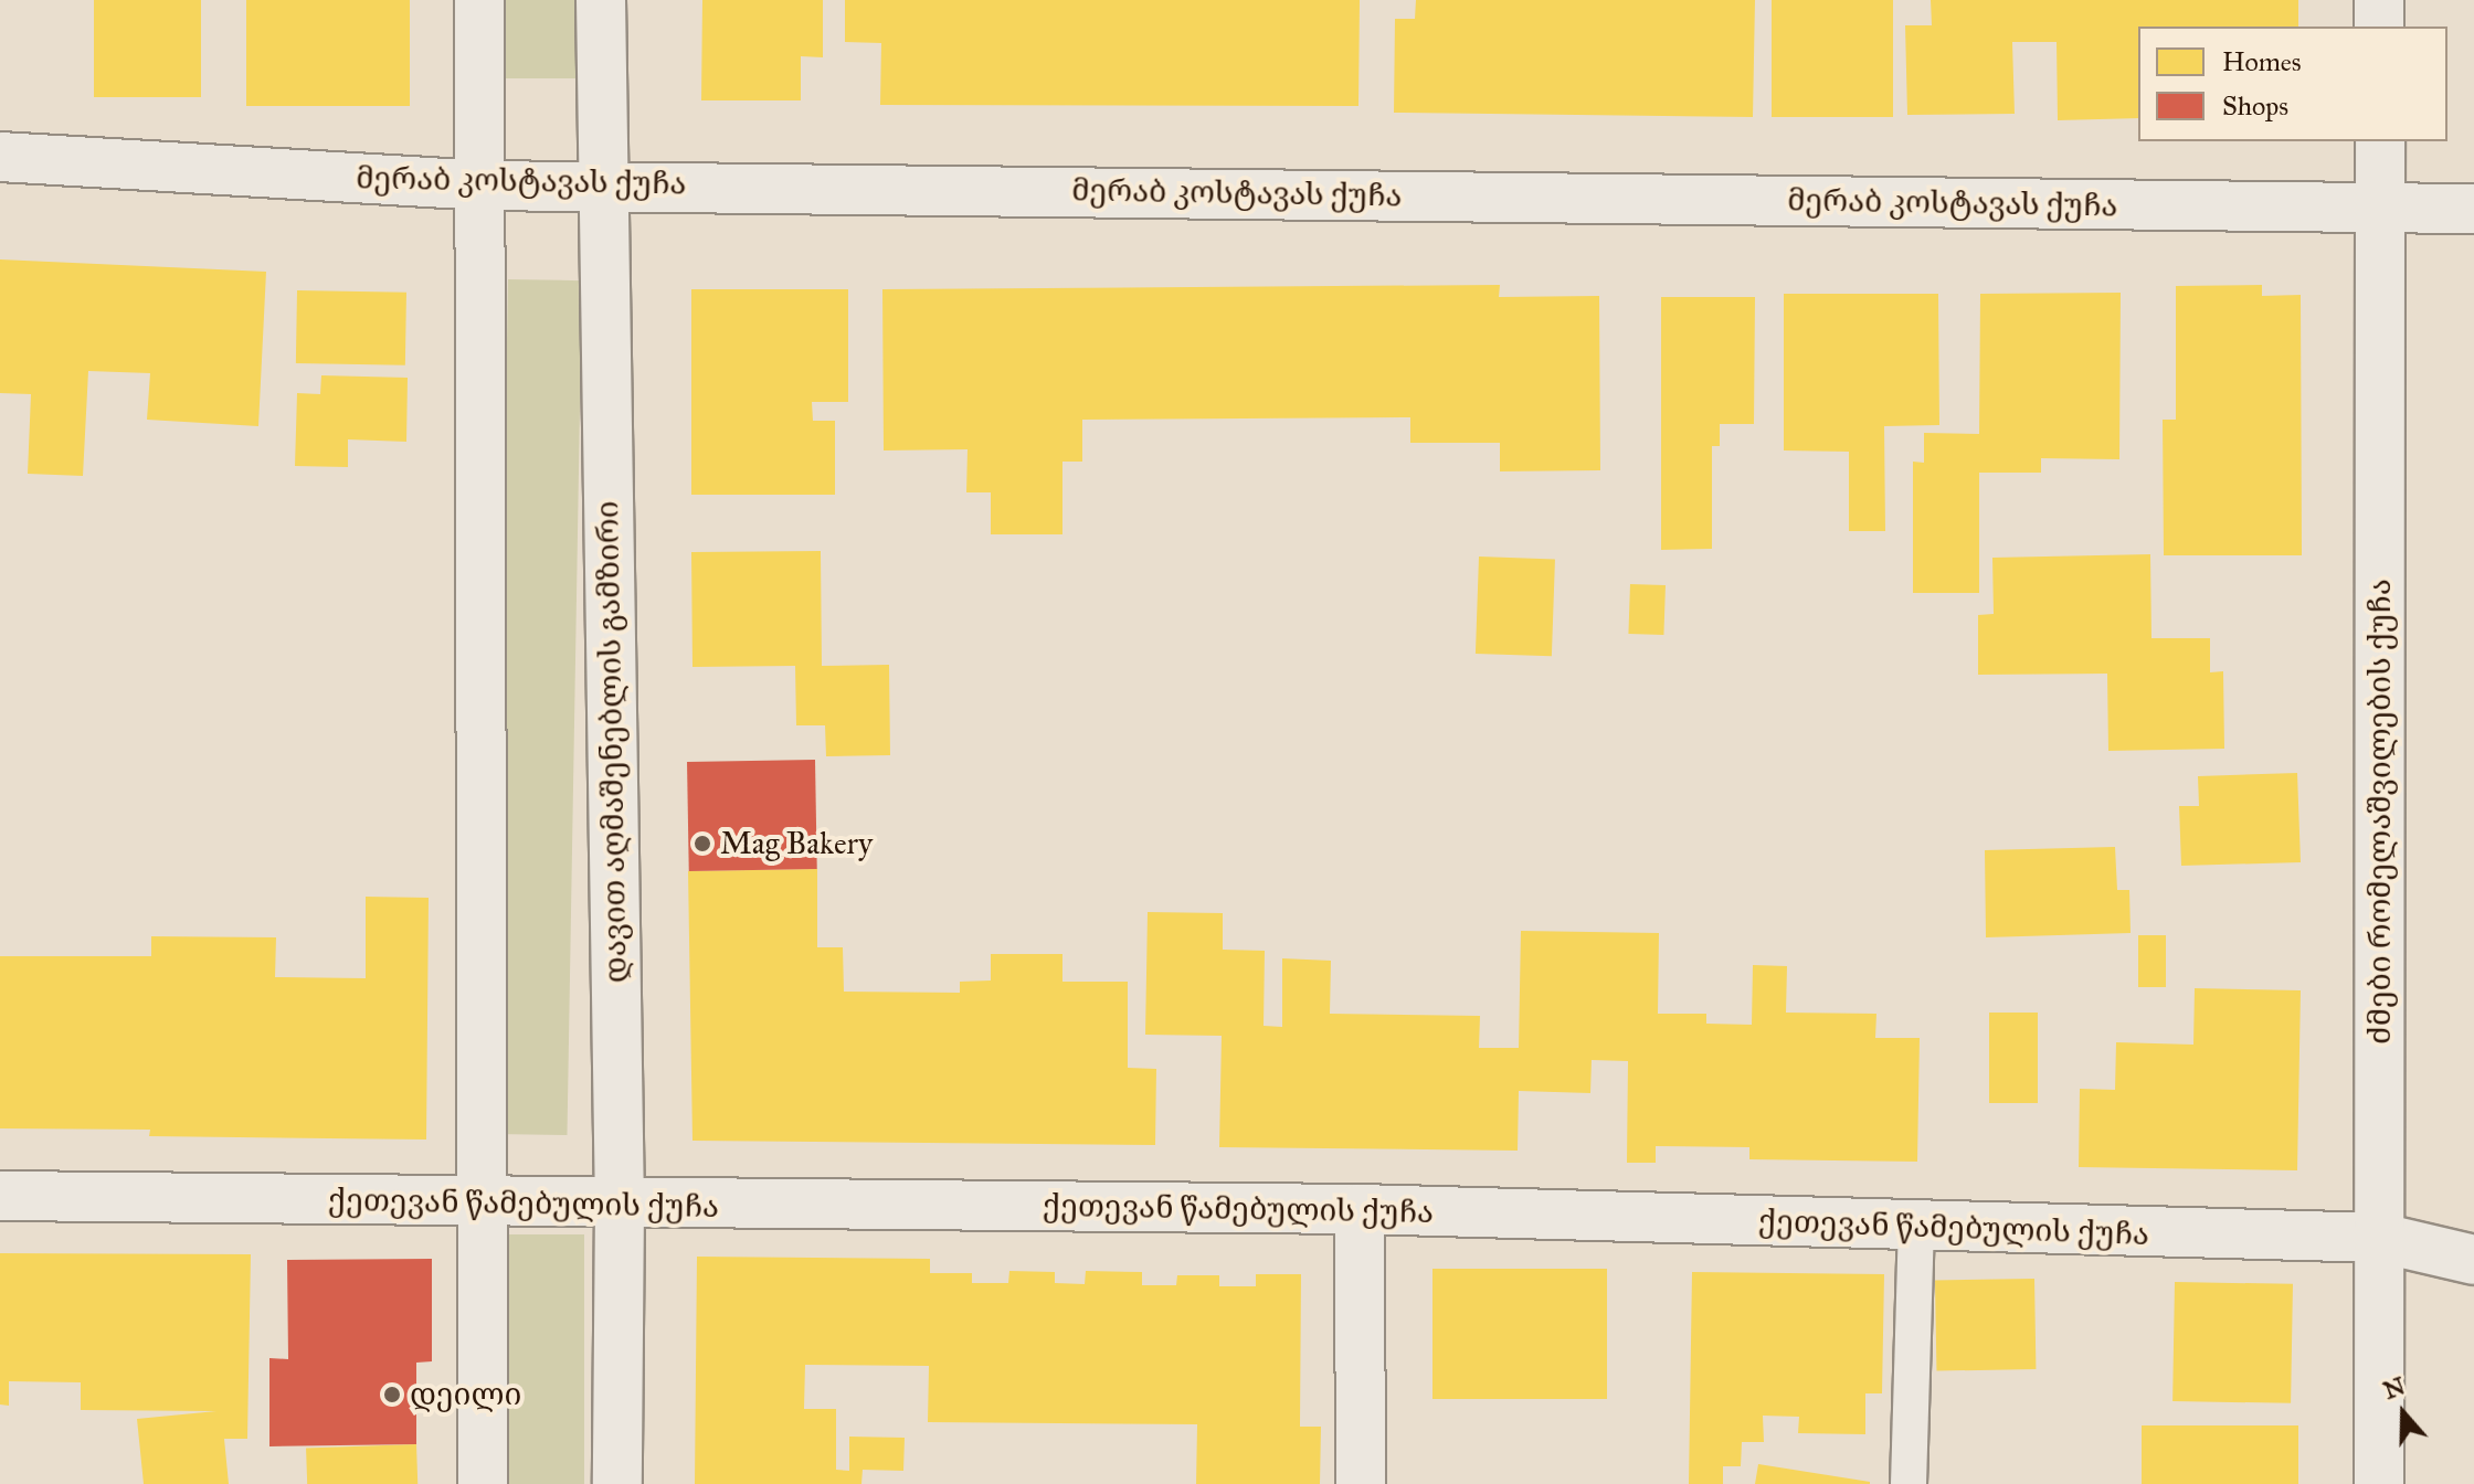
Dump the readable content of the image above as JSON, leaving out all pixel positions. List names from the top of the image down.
{
  "streets": {
    "street": [
      "მერაბ კოსტავას ქუჩა",
      "დავით აღმაშენებლის გამზირი",
      "ძმები რომელაშვილების ქუჩა",
      "ქეთევან წამებულის ქუჩა"
    ]
  },
  "crossings": [
    ["მერაბ კოსტავას ქუჩა", "დავით აღმაშენებლის გამზირი"],
    ["მერაბ კოსტავას ქუჩა", "ძმები რომელაშვილების ქუჩა"],
    ["დავით აღმაშენებლის გამზირი", "ქეთევან წამებულის ქუჩა"],
    ["ძმები რომელაშვილების ქუჩა", "ქეთევან წამებულის ქუჩა"]
  ],
  "places": ["Mag Bakery", "დეილი"],
  "legend": ["Homes", "Shops"],
  "north": "top"
}
